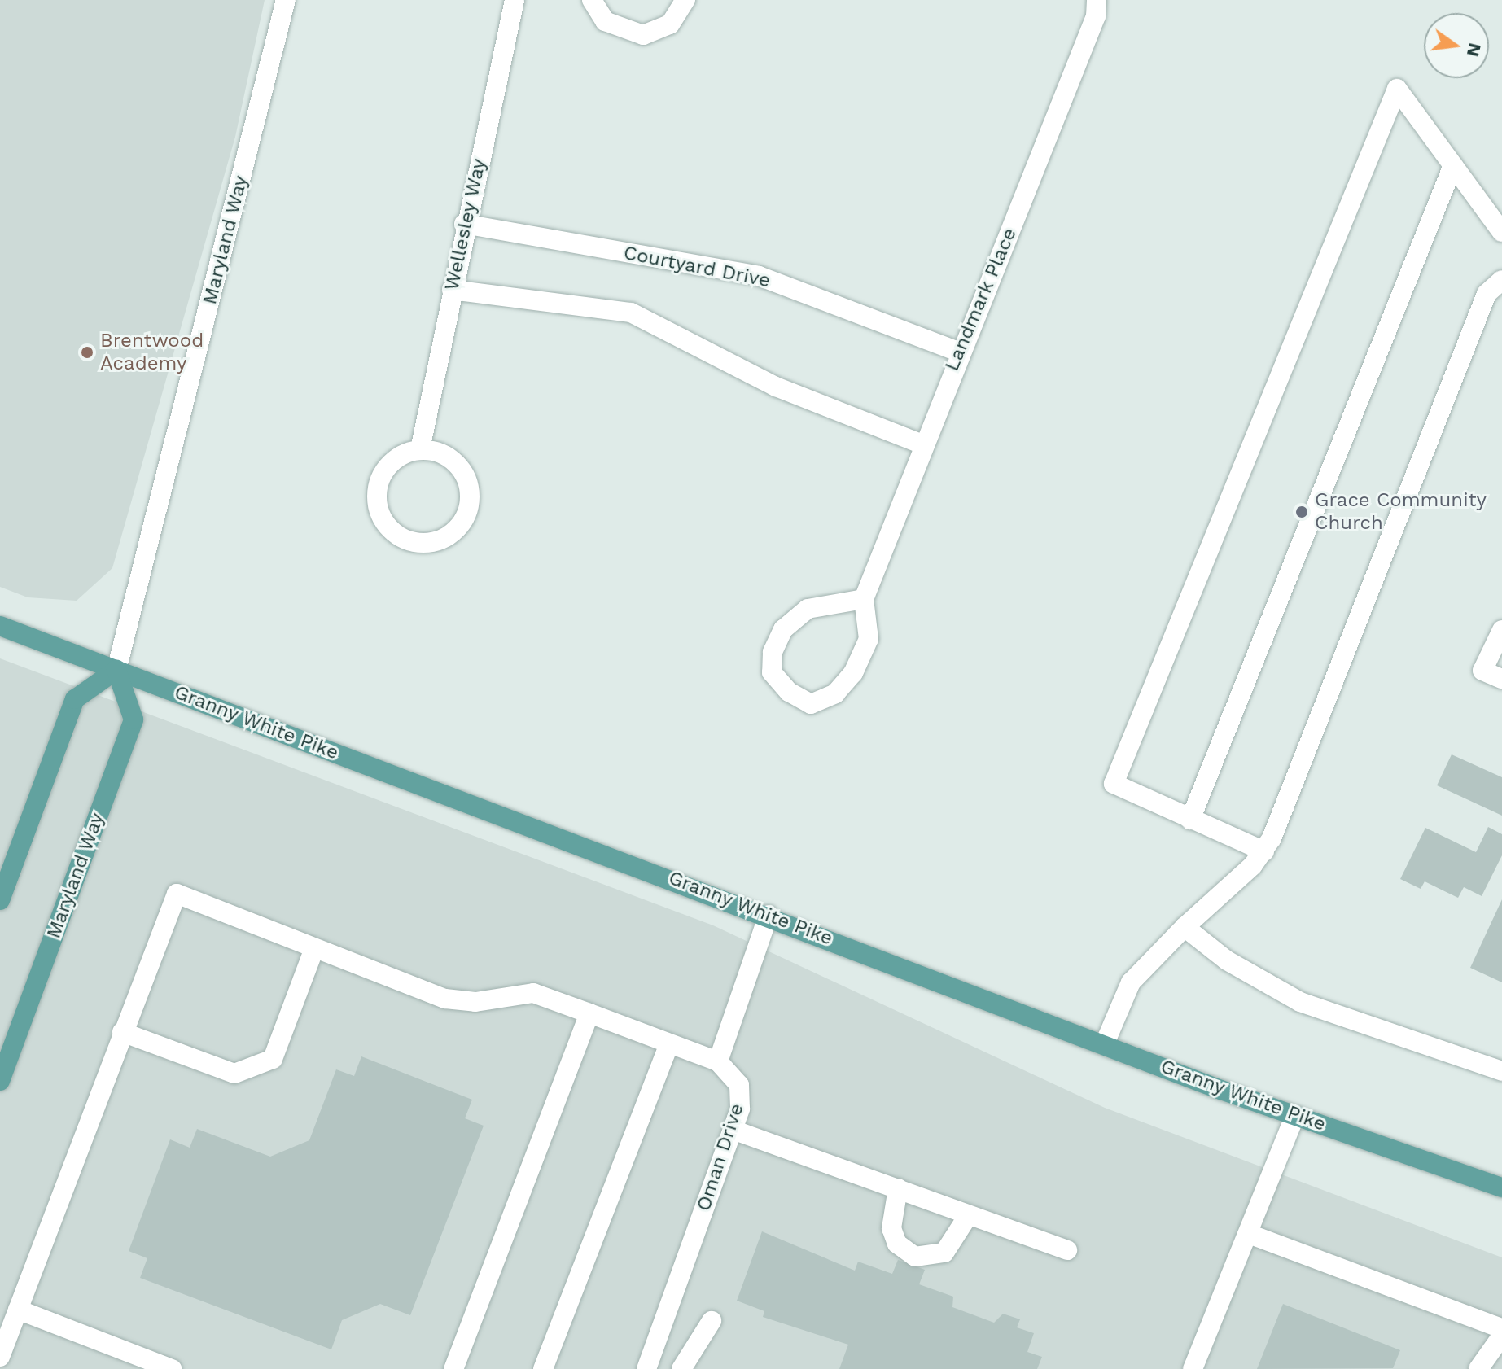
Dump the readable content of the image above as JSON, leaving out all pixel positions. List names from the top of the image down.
{
  "streets": {
    "main road": ["Maryland Way", "Granny White Pike"],
    "street": [
      "Wellesley Way",
      "Courtyard Drive",
      "Landmark Place",
      "Oman Drive"
    ]
  },
  "crossings": [
    ["Wellesley Way", "Courtyard Drive"],
    ["Maryland Way", "Granny White Pike"],
    ["Courtyard Drive", "Landmark Place"]
  ],
  "places": ["Brentwood Academy", "Grace Community Church"],
  "north": "right"
}
